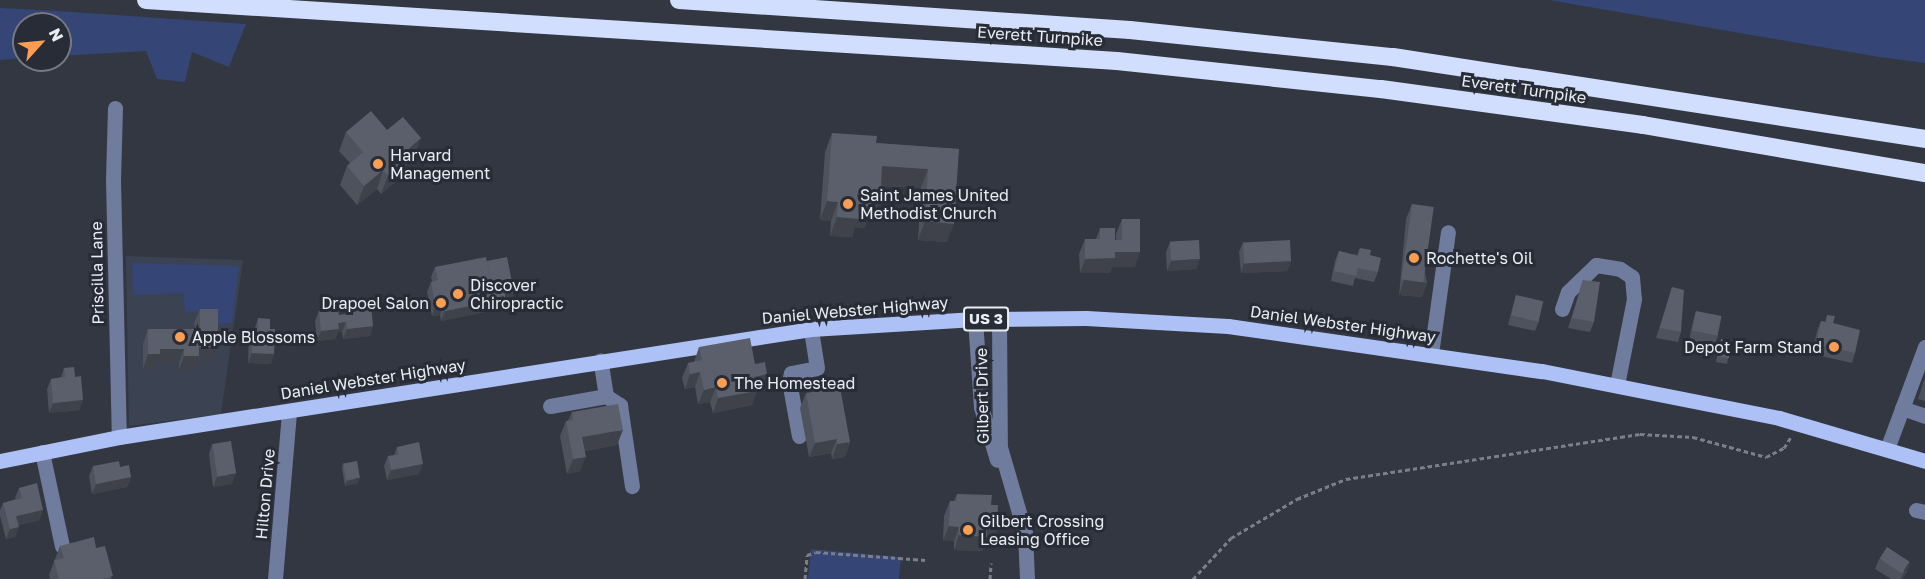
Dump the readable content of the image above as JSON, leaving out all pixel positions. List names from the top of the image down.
{
  "streets": {
    "highway": ["Everett Turnpike"],
    "main road": ["Daniel Webster Highway", "US 3"],
    "street": ["Priscilla Lane", "Gilbert Drive", "Hilton Drive"]
  },
  "crossings": [
    ["Priscilla Lane", "Daniel Webster Highway"],
    ["Daniel Webster Highway", "Gilbert Drive"],
    ["Daniel Webster Highway", "Hilton Drive"]
  ],
  "places": [
    "Harvard Management",
    "Saint James United Methodist Church",
    "Rochette's Oil",
    "Discover Chiropractic",
    "Drapoel Salon",
    "Apple Blossoms",
    "Depot Farm Stand",
    "The Homestead",
    "Gilbert Crossing Leasing Office"
  ],
  "north": "top right"
}
